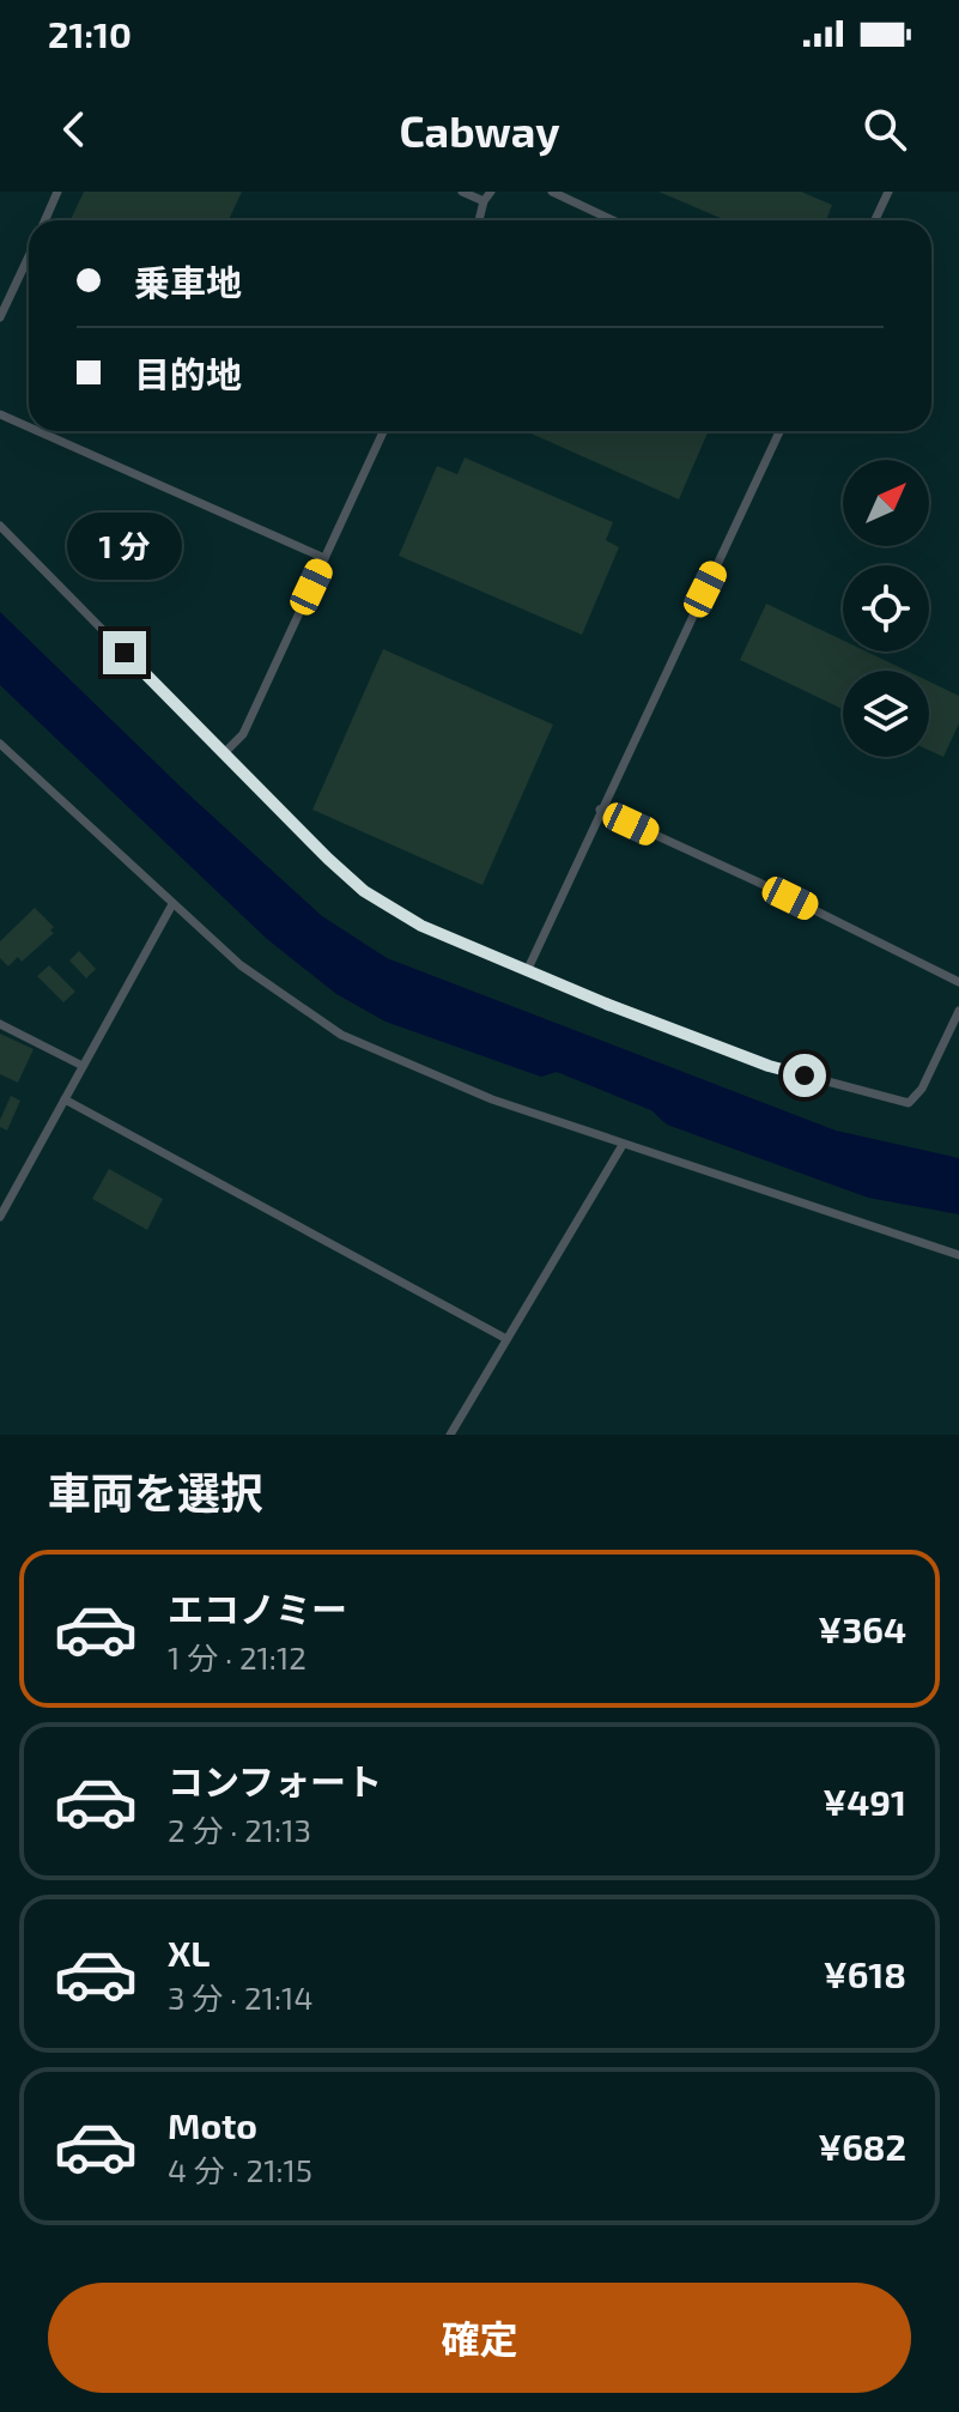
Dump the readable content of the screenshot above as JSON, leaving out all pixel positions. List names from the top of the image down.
{
  "north": "top right",
  "page": {
    "status": "21:10",
    "header": "Cabway",
    "banner": ["乗車地", "目的地"],
    "bubble": "1 分",
    "heading": "車両を選択",
    "list": [
      {
        "name": "エコノミー",
        "note": "1 分 · 21:12",
        "value": "¥364"
      },
      {
        "name": "コンフォート",
        "note": "2 分 · 21:13",
        "value": "¥491"
      },
      {
        "name": "XL",
        "note": "3 分 · 21:14",
        "value": "¥618"
      },
      {
        "name": "Moto",
        "note": "4 分 · 21:15",
        "value": "¥682"
      }
    ],
    "buttons": "確定"
  }
}
